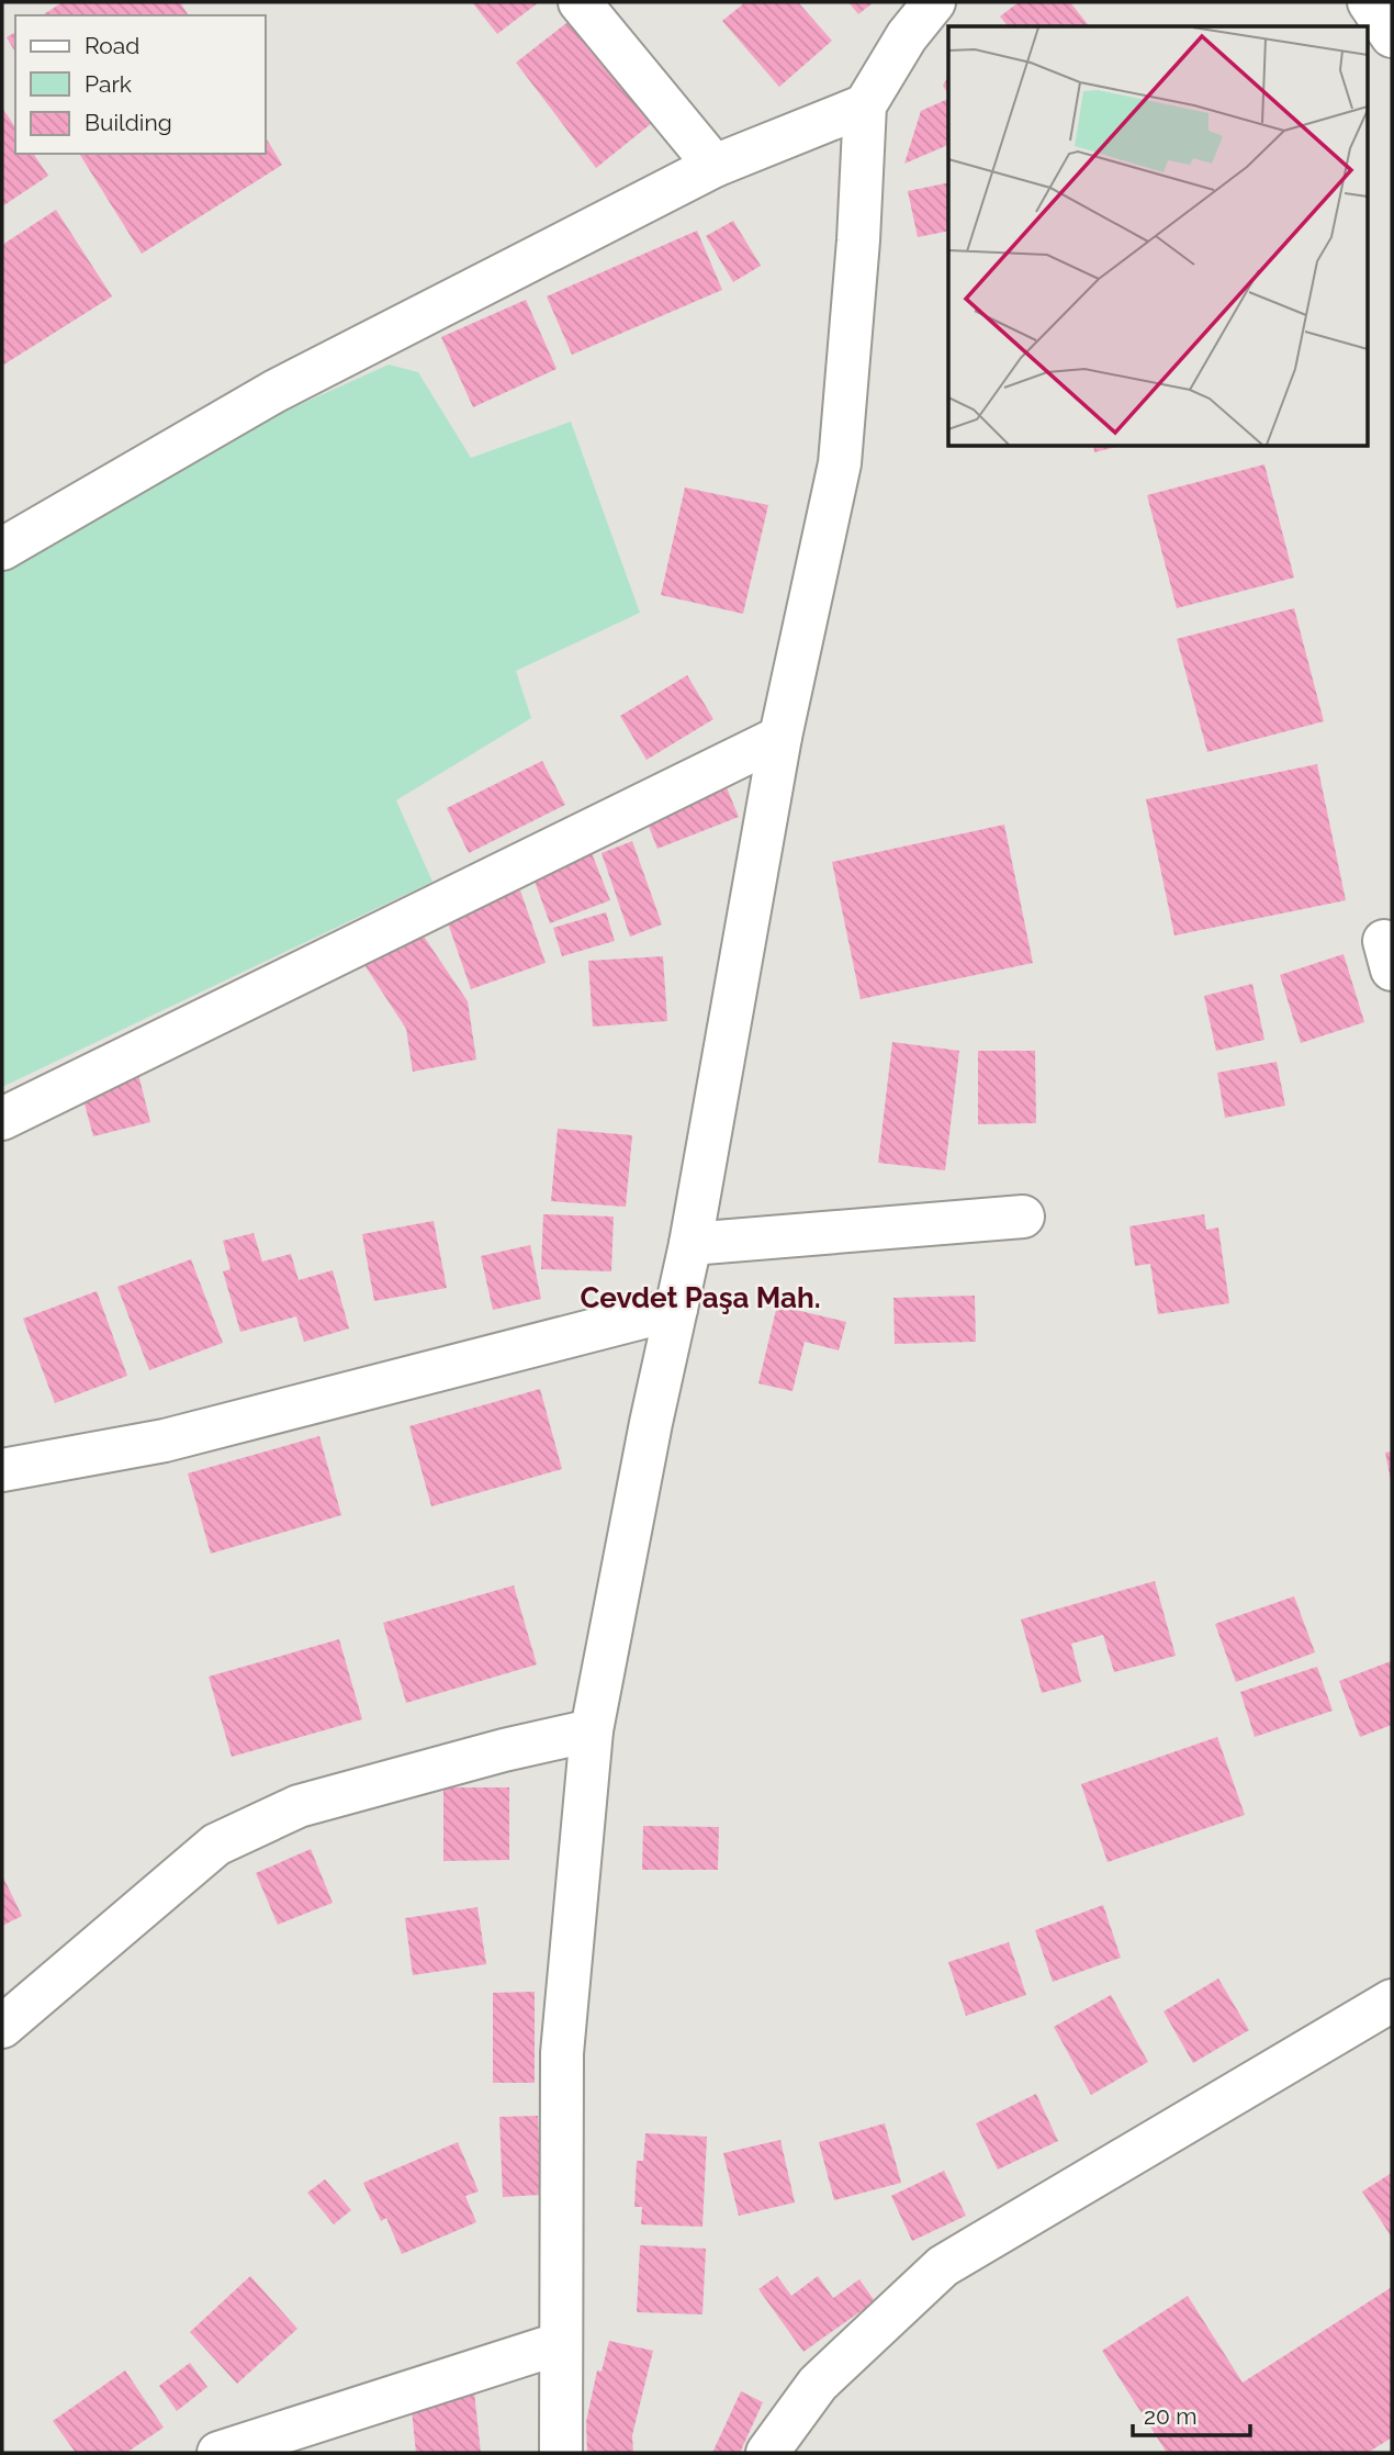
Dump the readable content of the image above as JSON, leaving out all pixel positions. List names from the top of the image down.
{
  "districts": ["Cevdet Paşa Mah."],
  "legend": ["Road", "Park", "Building"],
  "scale_bar": "20 m"
}
